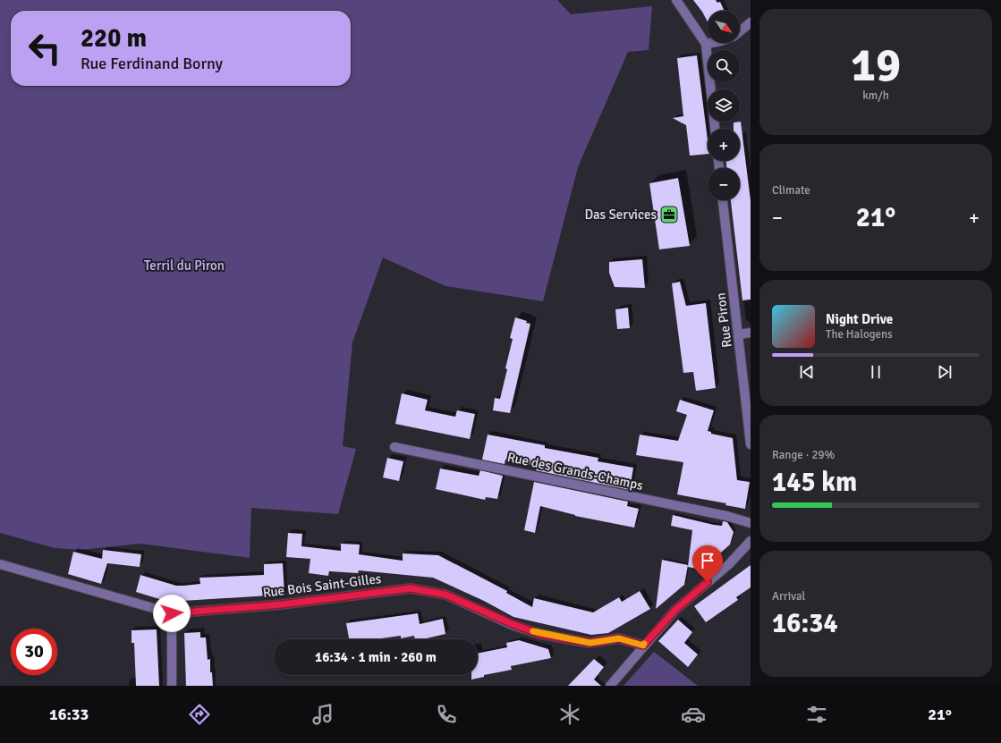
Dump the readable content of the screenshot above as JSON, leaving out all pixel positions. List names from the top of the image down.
{
  "streets": {
    "street": ["Rue Piron", "Rue des Grands-Champs", "Rue Bois Saint-Gilles"]
  },
  "parks": ["Terril du Piron"],
  "places": {
    "office": ["Das Services"]
  },
  "north": "bottom right",
  "page": {
    "tile": [
      ["19", "km/h"],
      "Climate",
      ["Range · 29%", "145 km"],
      ["Arrival", "16:34"]
    ],
    "map_buttons": ["+", "−"],
    "turn": ["220 m", "Rue Ferdinand Borny"],
    "heat": ["−", "21°", "+"],
    "song": ["Night Drive", "The Halogens"],
    "limit": "30",
    "trip": "16:34 · 1 min · 260 m",
    "tabs": ["16:33", "21°"]
  }
}
